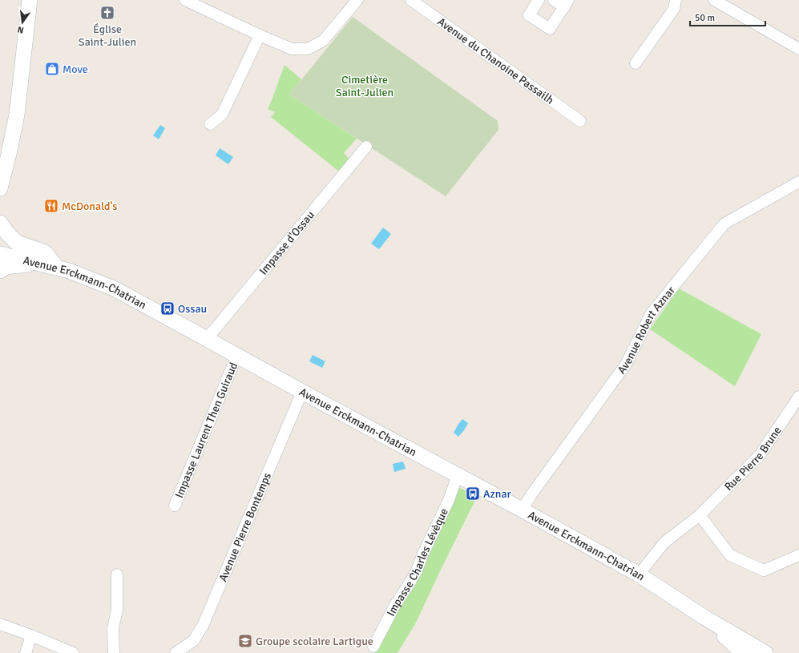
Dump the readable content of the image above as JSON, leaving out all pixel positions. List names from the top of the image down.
{
  "streets": {
    "street": [
      "Avenue du Chanoine Passailh",
      "Impasse d'Ossau",
      "Avenue Erckmann-Chatrian",
      "Avenue Robert Aznar",
      "Impasse Laurent Then Guiraud",
      "Rue Pierre Brune",
      "Avenue Pierre Bontemps",
      "Impasse Charles Lévèque"
    ]
  },
  "crossings": [
    ["Impasse d'Ossau", "Avenue Erckmann-Chatrian"],
    ["Avenue Erckmann-Chatrian", "Avenue Robert Aznar"],
    ["Avenue Erckmann-Chatrian", "Impasse Laurent Then Guiraud"],
    ["Avenue Erckmann-Chatrian", "Rue Pierre Brune"],
    ["Avenue Erckmann-Chatrian", "Avenue Pierre Bontemps"],
    ["Avenue Erckmann-Chatrian", "Impasse Charles Lévèque"]
  ],
  "parks": ["Cimetière Saint-Julien"],
  "places": {
    "church": ["Église Saint-Julien"],
    "shop": ["Move"],
    "restaurant": ["McDonald's"],
    "bus stop": ["Ossau", "Aznar"],
    "school or university": ["Groupe scolaire Lartigue"]
  },
  "scale_bar": "50 m",
  "north": "bottom"
}
